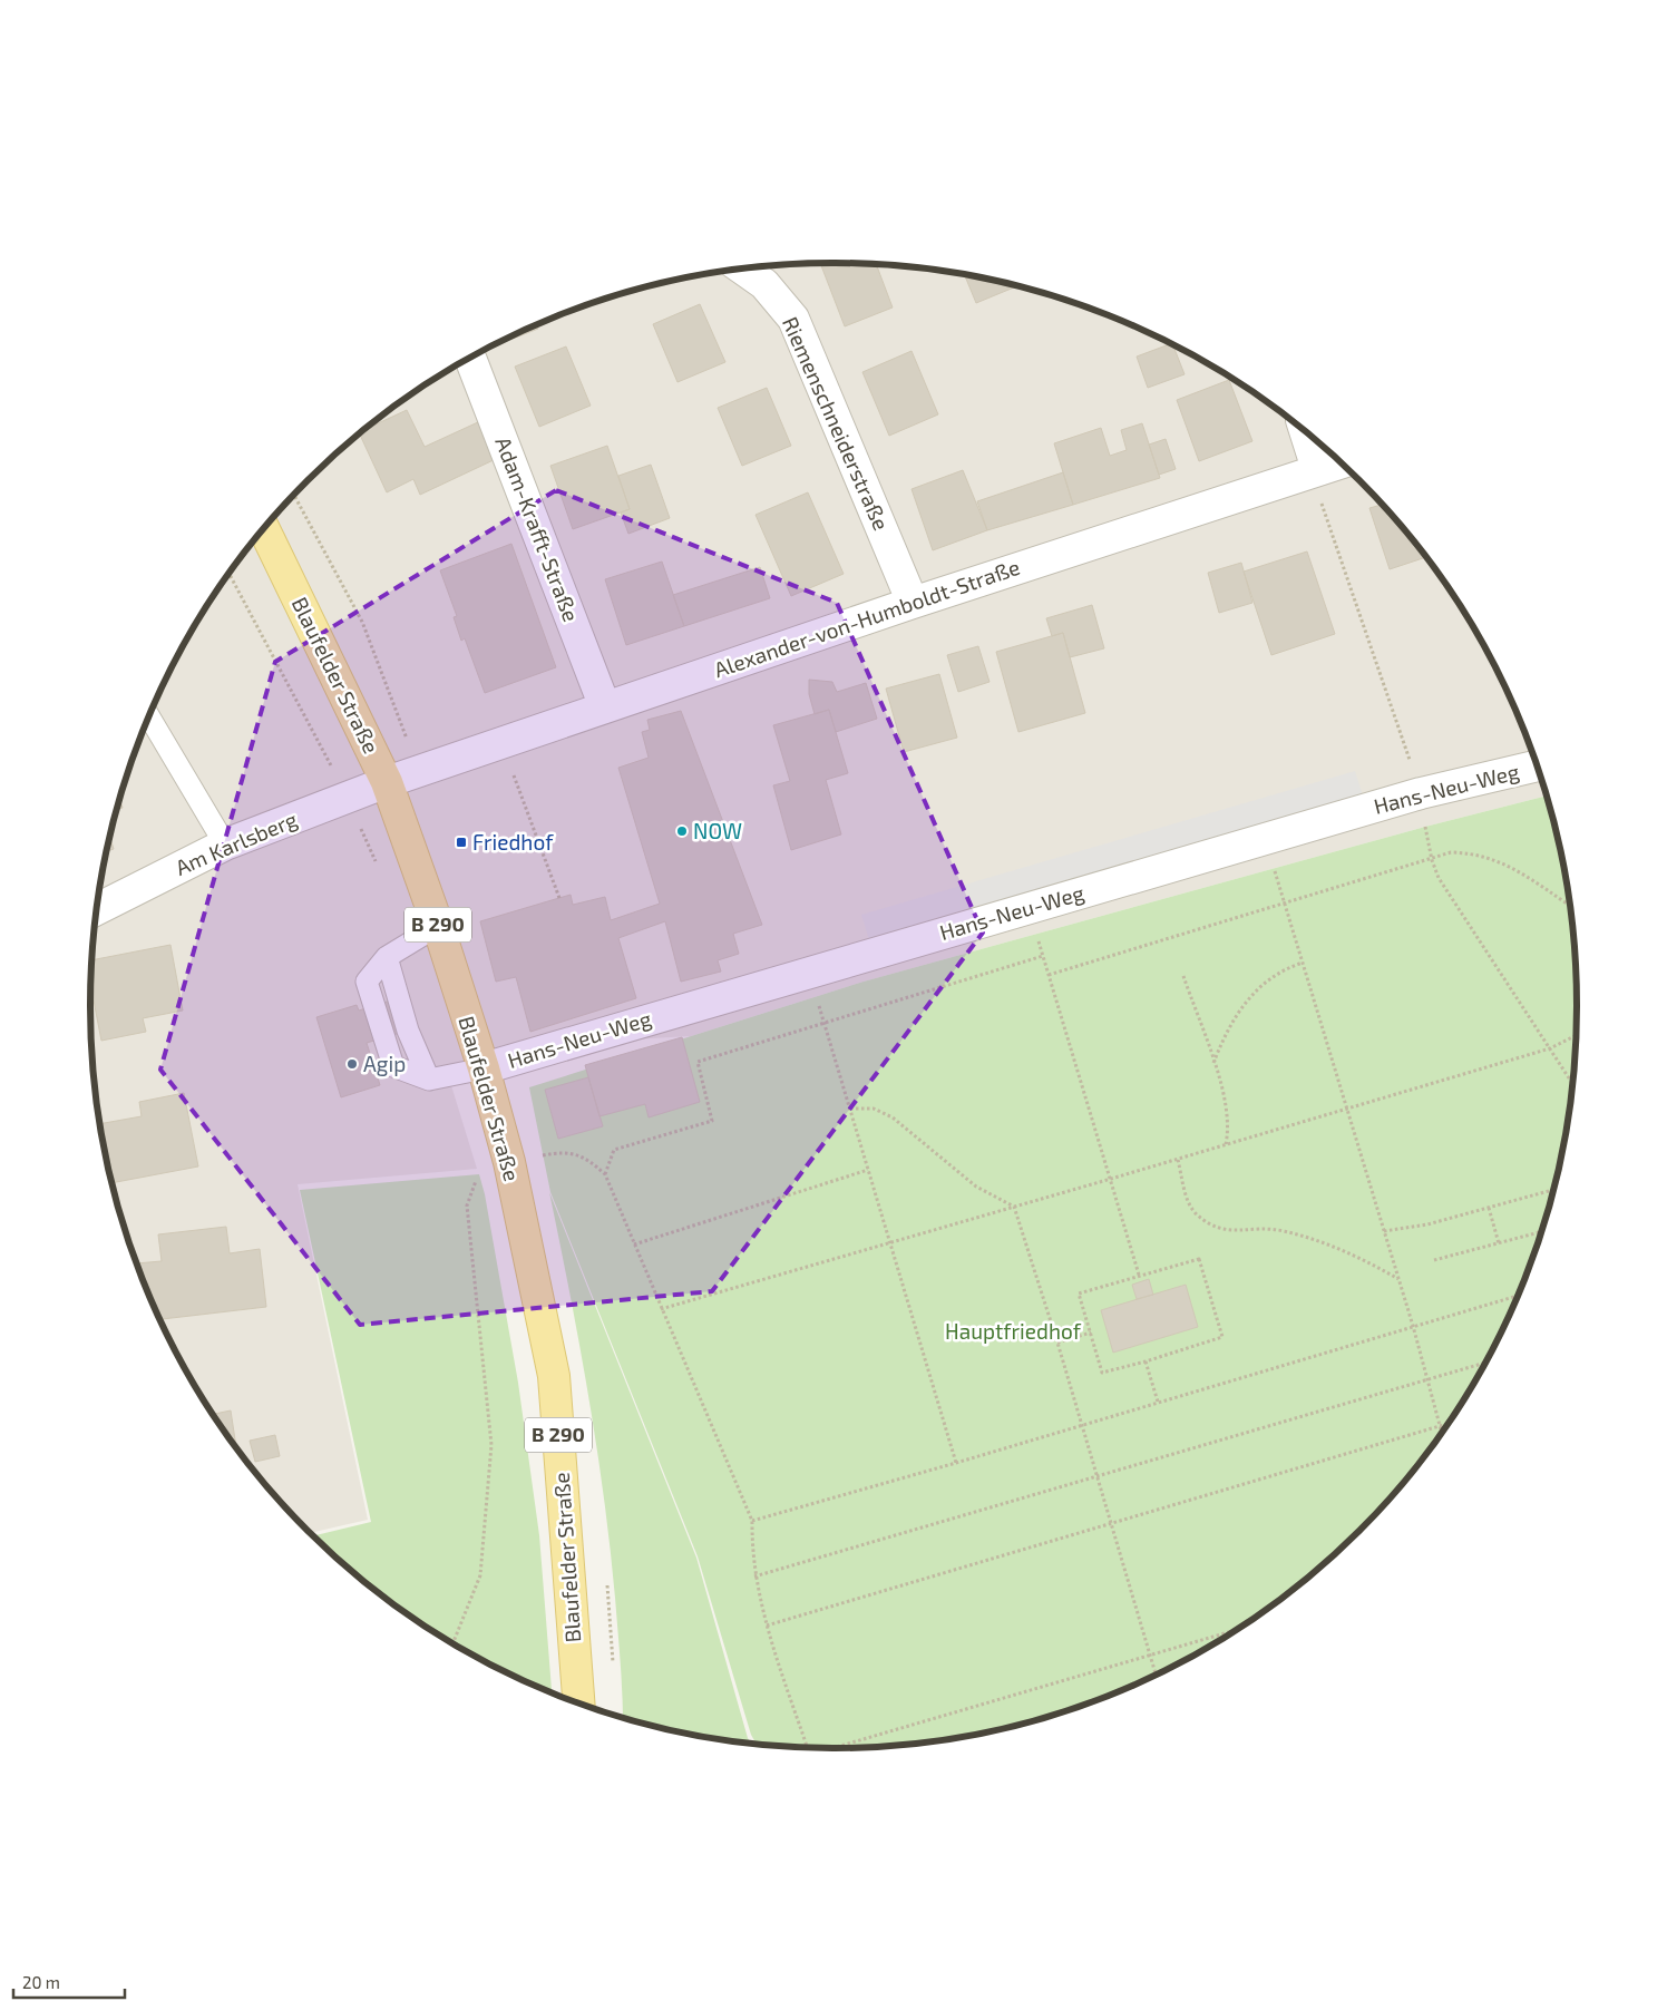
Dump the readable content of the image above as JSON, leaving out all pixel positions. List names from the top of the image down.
{
  "streets": {
    "main road": ["Blaufelder Straße", "B 290"],
    "street": [
      "Riemenschneiderstraße",
      "Adam-Krafft-Straße",
      "Alexander-von-Humboldt-Straße",
      "Hans-Neu-Weg",
      "Am Karlsberg"
    ]
  },
  "crossings": [
    ["Riemenschneiderstraße", "Alexander-von-Humboldt-Straße"],
    ["Adam-Krafft-Straße", "Alexander-von-Humboldt-Straße"],
    ["Alexander-von-Humboldt-Straße", "Blaufelder Straße"],
    ["Alexander-von-Humboldt-Straße", "Am Karlsberg"],
    ["Blaufelder Straße", "Hans-Neu-Weg"],
    ["Blaufelder Straße", "Am Karlsberg"]
  ],
  "parks": ["Hauptfriedhof"],
  "places": {
    "other": ["NOW", "Agip"],
    "transit": ["Friedhof"]
  },
  "scale_bar": "20 m"
}
